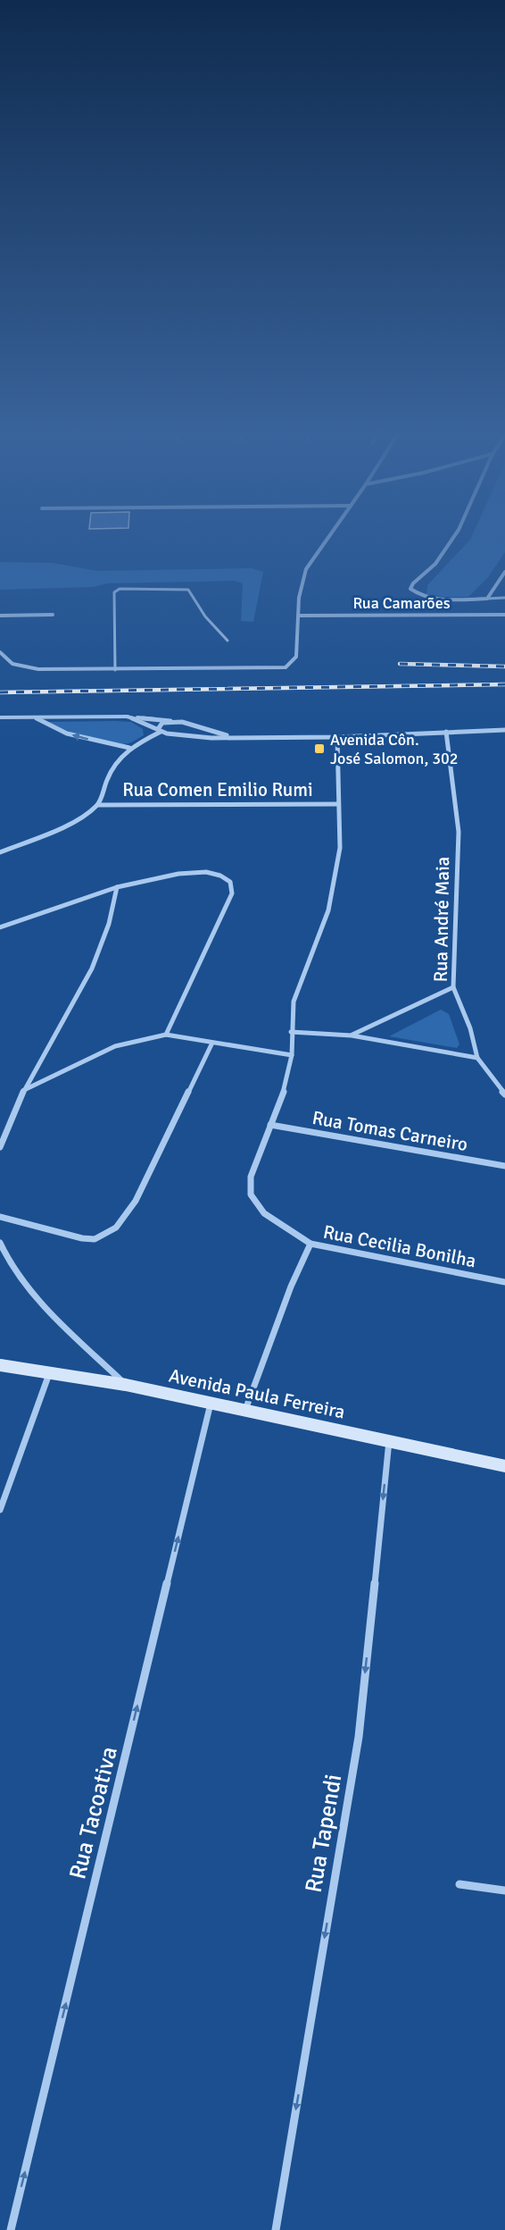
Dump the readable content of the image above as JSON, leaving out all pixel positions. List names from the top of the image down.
{
  "streets": {
    "main road": ["Avenida Paula Ferreira"],
    "street": [
      "Rua Camarões",
      "Rua Comen Emilio Rumi",
      "Rua André Maia",
      "Rua Tomas Carneiro",
      "Rua Cecilia Bonilha",
      "Rua Tacoativa",
      "Rua Tapendi"
    ]
  },
  "crossings": [
    ["Rua Comen Emilio Rumi", "Rua Cecilia Bonilha"],
    ["Rua Tomas Carneiro", "Rua Cecilia Bonilha"],
    ["Avenida Paula Ferreira", "Rua Tacoativa"],
    ["Avenida Paula Ferreira", "Rua Tapendi"]
  ],
  "one_way": ["Rua Tacoativa", "Rua Tapendi"],
  "places": {
    "transit": ["Avenida Côn. José Salomon, 302"]
  }
}
